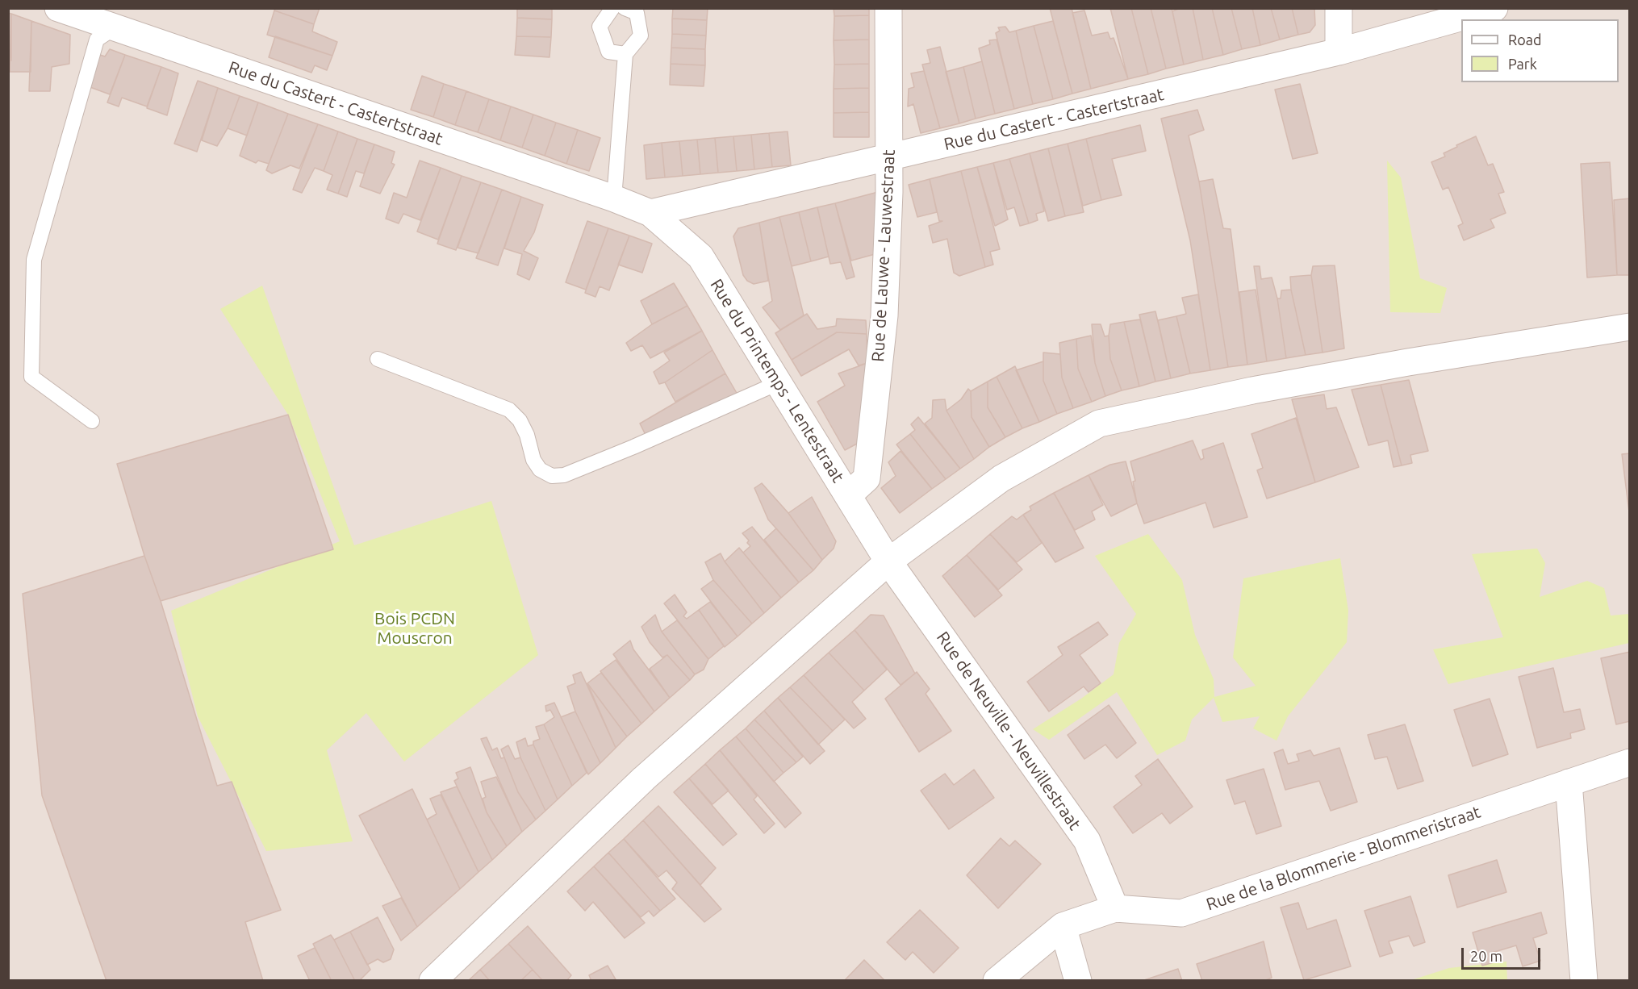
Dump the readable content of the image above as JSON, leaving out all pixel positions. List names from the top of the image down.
{
  "streets": {
    "street": [
      "Rue du Castert - Castertstraat",
      "Rue de Lauwe - Lauwestraat",
      "Rue du Printemps - Lentestraat",
      "Rue de Neuville - Neuvillestraat",
      "Rue de la Blommerie - Blommeristraat"
    ]
  },
  "crossings": [
    ["Rue du Castert - Castertstraat", "Rue de Lauwe - Lauwestraat"],
    ["Rue du Castert - Castertstraat", "Rue du Printemps - Lentestraat"],
    ["Rue de Lauwe - Lauwestraat", "Rue du Printemps - Lentestraat"],
    ["Rue du Printemps - Lentestraat", "Rue de Neuville - Neuvillestraat"],
    ["Rue de Neuville - Neuvillestraat", "Rue de la Blommerie - Blommeristraat"]
  ],
  "parks": ["Bois PCDN Mouscron"],
  "legend": ["Road", "Park"],
  "scale_bar": "20 m"
}
